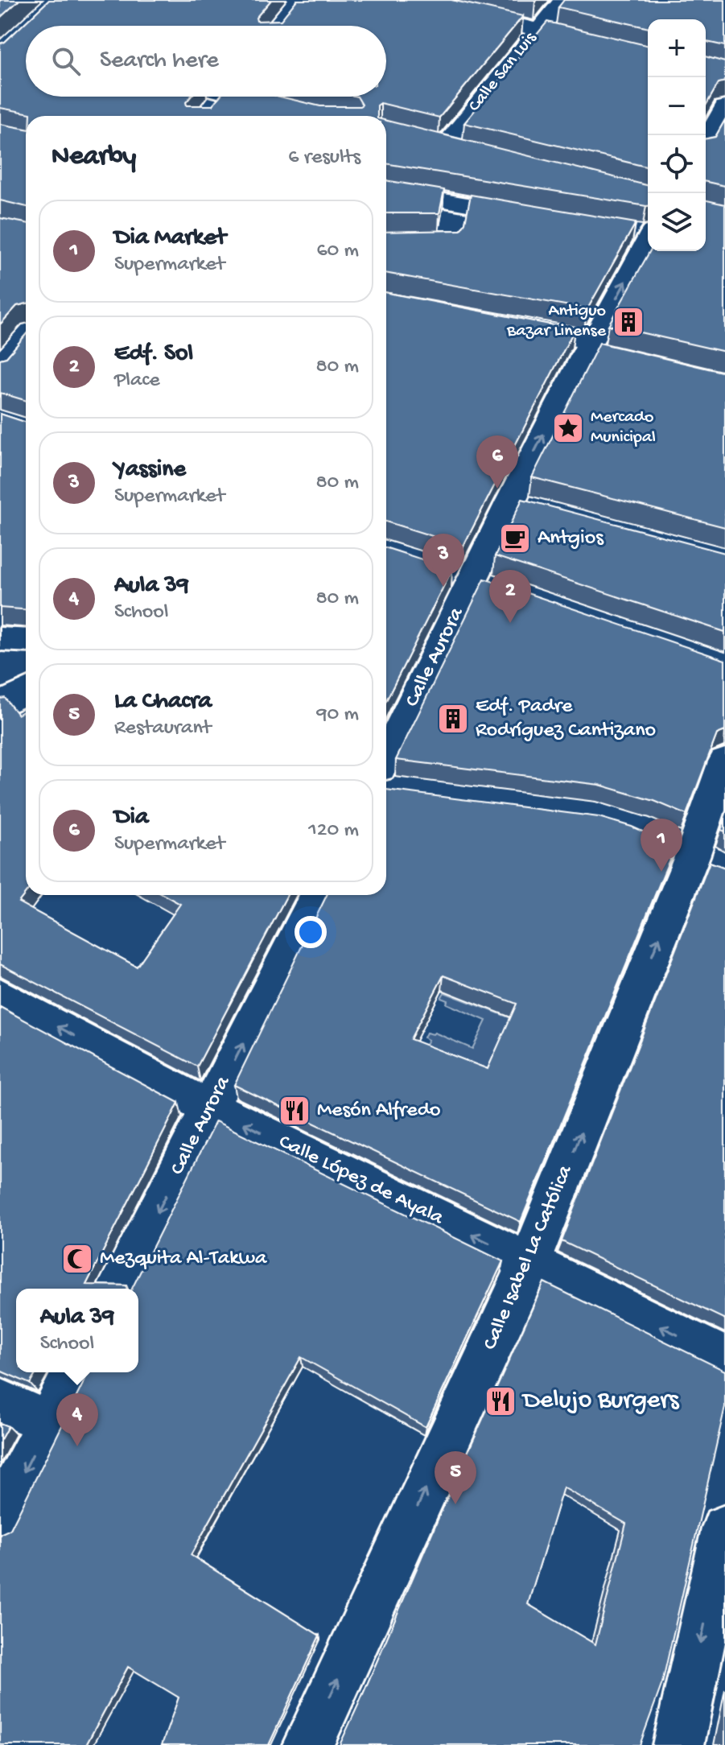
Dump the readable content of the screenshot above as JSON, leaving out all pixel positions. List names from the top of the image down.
{
  "streets": {
    "street": [
      "Calle San Luis",
      "Calle Aurora",
      "Calle López de Ayala",
      "Calle Isabel La Católica"
    ]
  },
  "crossings": [
    ["Calle Aurora", "Calle López de Ayala"],
    ["Calle López de Ayala", "Calle Isabel La Católica"]
  ],
  "one_way": ["Calle López de Ayala", "Calle Isabel La Católica"],
  "places": {
    "building": ["Antiguo Bazar Linense", "Edf. Padre Rodríguez Cantizano"],
    "place": ["Mercado Municipal"],
    "cafe": ["Antgios"],
    "restaurant": ["Mesón Alfredo", "Delujo Burgers"],
    "mosque": ["Mezquita Al-Takwa"]
  },
  "page": {
    "map_buttons": ["+", "−"],
    "search": "Search here",
    "heading": ["Nearby", "6 results"],
    "list": [
      {
        "mark": "1",
        "name": "Dia Market",
        "note": "Supermarket",
        "value": "60 m"
      },
      {
        "mark": "2",
        "name": "Edf. Sol",
        "note": "Place",
        "value": "80 m"
      },
      {
        "mark": "3",
        "name": "Yassine",
        "note": "Supermarket",
        "value": "80 m"
      },
      {
        "mark": "4",
        "name": "Aula 39",
        "note": "School",
        "value": "80 m"
      },
      {
        "mark": "5",
        "name": "La Chacra",
        "note": "Restaurant",
        "value": "90 m"
      },
      {
        "mark": "6",
        "name": "Dia",
        "note": "Supermarket",
        "value": "120 m"
      }
    ],
    "pins": [
      "6",
      "3",
      "2",
      "1",
      "4",
      "5"
    ],
    "popup": ["Aula 39", "School"]
  }
}
